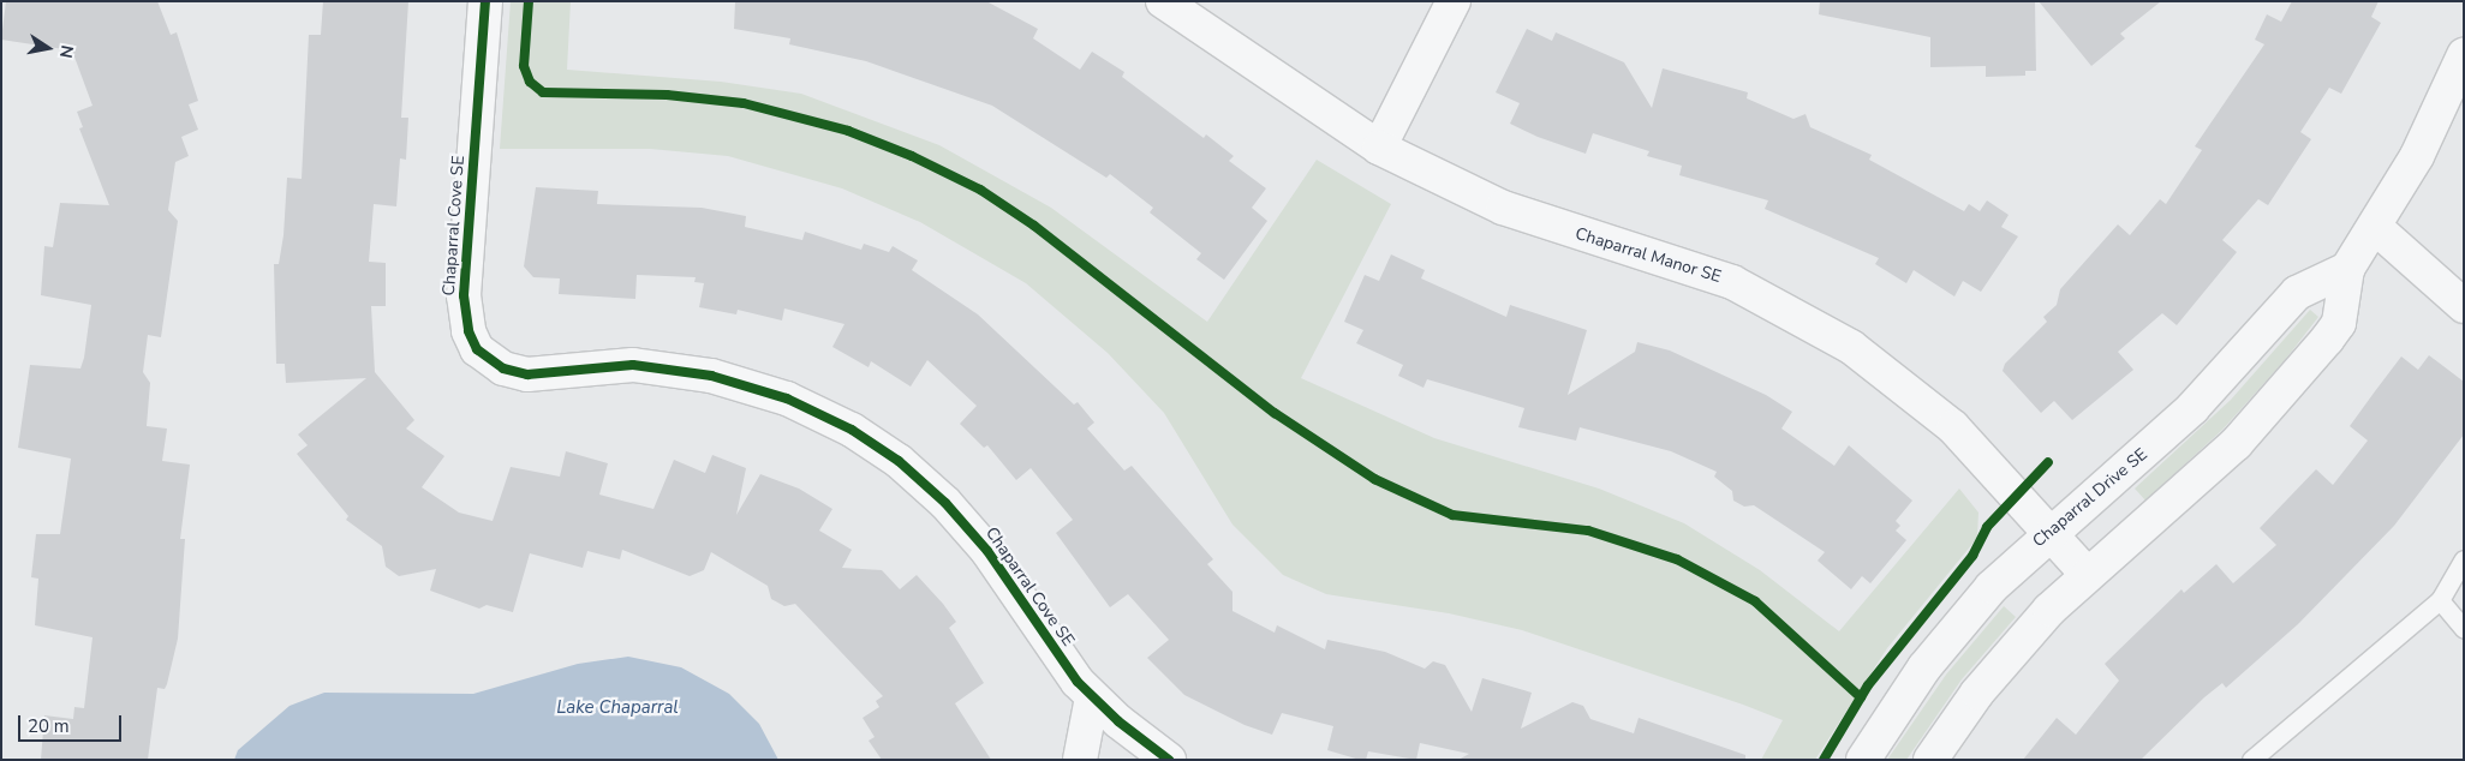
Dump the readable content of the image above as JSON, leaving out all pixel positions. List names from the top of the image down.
{
  "streets": {
    "street": ["Chaparral Cove SE", "Chaparral Manor SE", "Chaparral Drive SE"]
  },
  "crossings": [
    ["Chaparral Manor SE", "Chaparral Drive SE"]
  ],
  "water": ["Lake Chaparral"],
  "scale_bar": "20 m",
  "north": "right"
}
